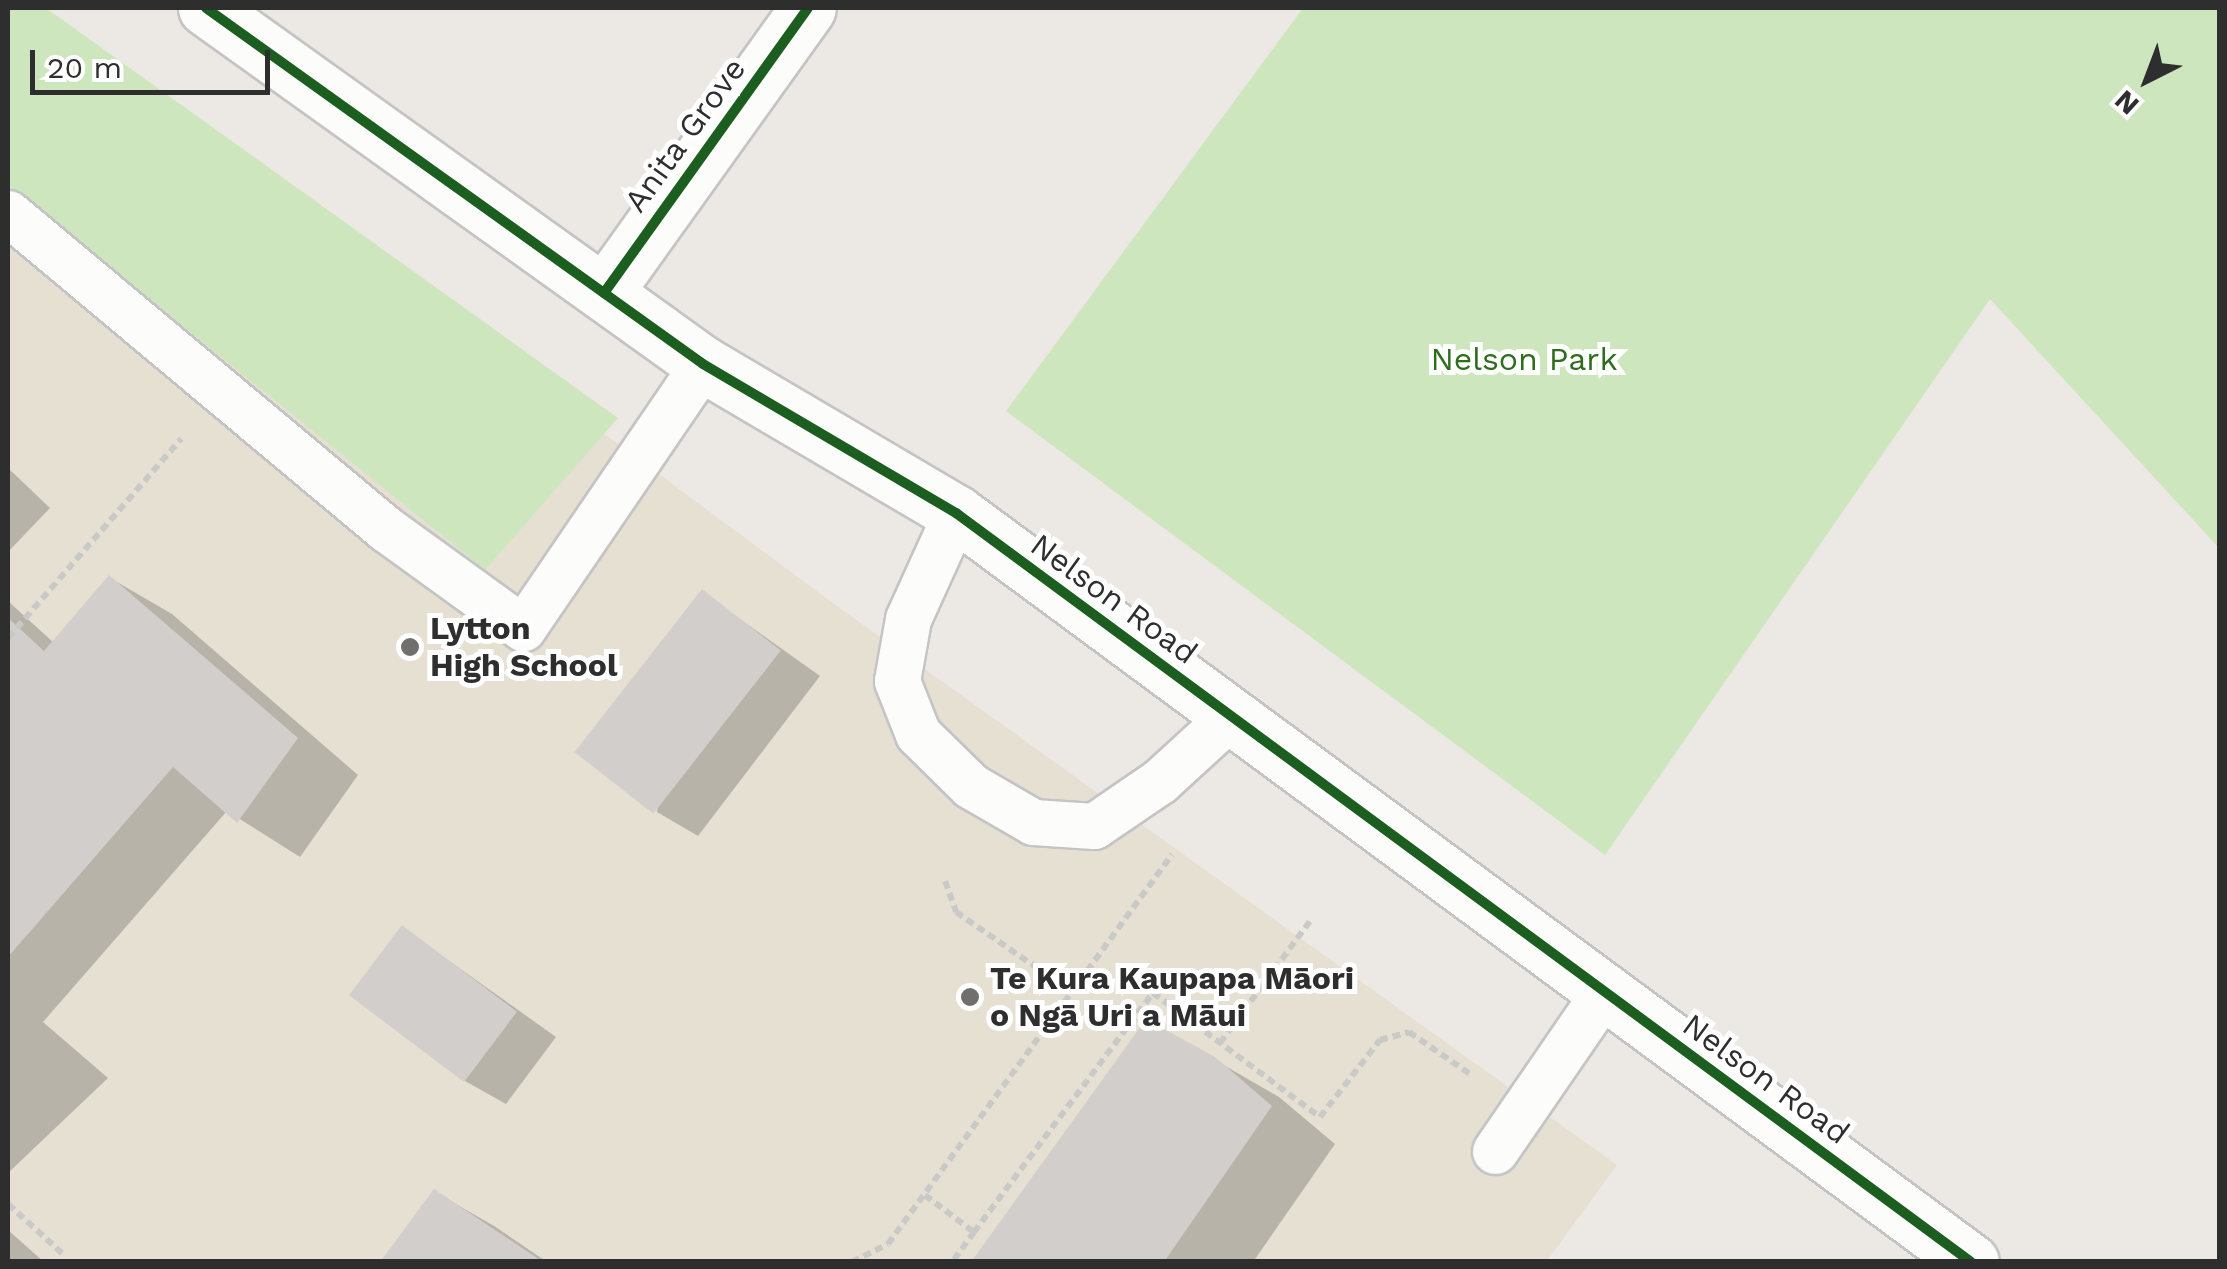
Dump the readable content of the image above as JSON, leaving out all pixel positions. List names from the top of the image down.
{
  "streets": {
    "street": ["Anita Grove", "Nelson Road"]
  },
  "crossings": [
    ["Anita Grove", "Nelson Road"]
  ],
  "parks": ["Nelson Park"],
  "places": ["Lytton High School", "Te Kura Kaupapa Māori o Ngā Uri a Māui"],
  "scale_bar": "20 m",
  "north": "bottom left"
}
